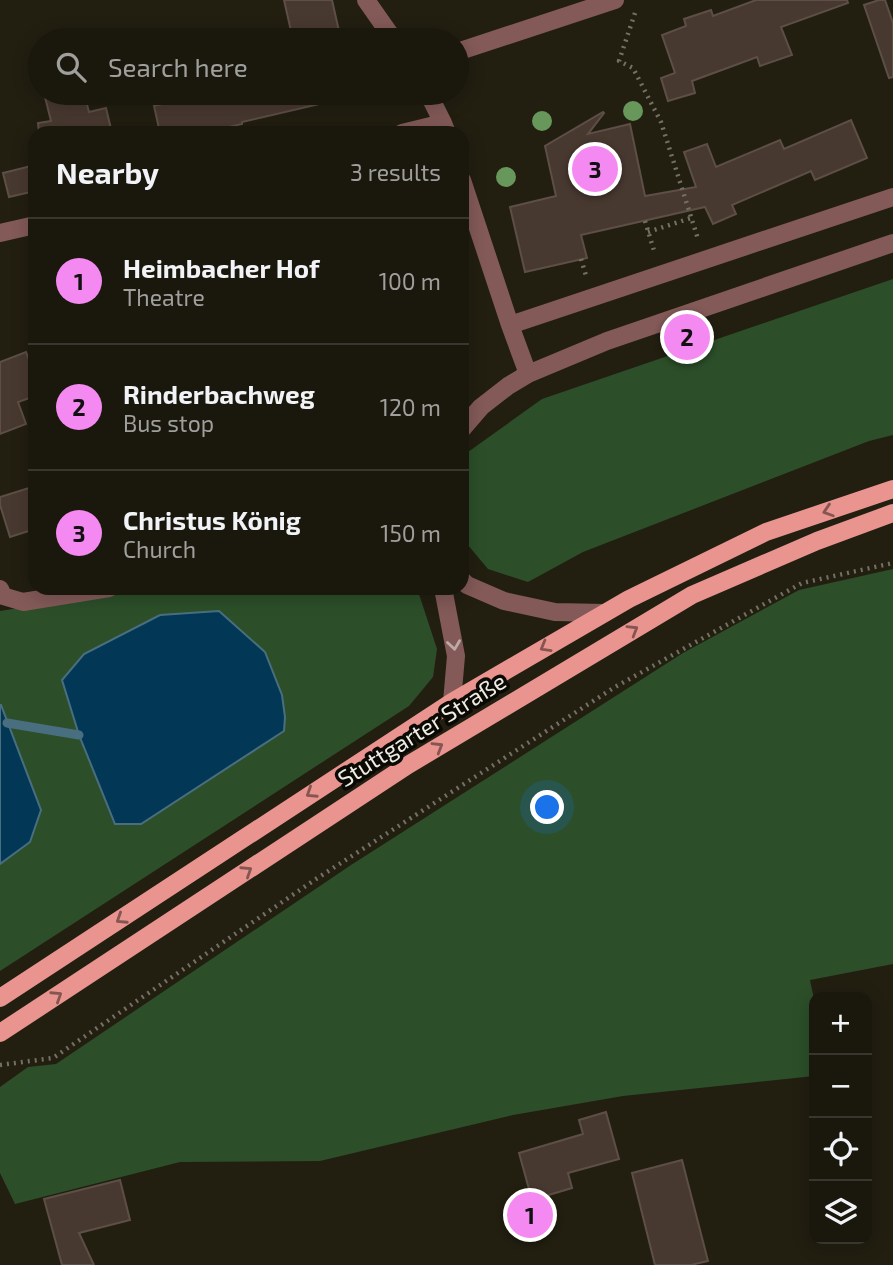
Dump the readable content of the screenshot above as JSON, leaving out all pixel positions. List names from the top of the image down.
{
  "streets": {
    "main road": ["Stuttgarter Straße"]
  },
  "page": {
    "search": "Search here",
    "heading": ["Nearby", "3 results"],
    "pins": ["3", "2", "1"],
    "list": [
      {
        "mark": "1",
        "name": "Heimbacher Hof",
        "note": "Theatre",
        "value": "100 m"
      },
      {
        "mark": "2",
        "name": "Rinderbachweg",
        "note": "Bus stop",
        "value": "120 m"
      },
      {
        "mark": "3",
        "name": "Christus König",
        "note": "Church",
        "value": "150 m"
      }
    ],
    "map_buttons": ["+", "−"]
  }
}
